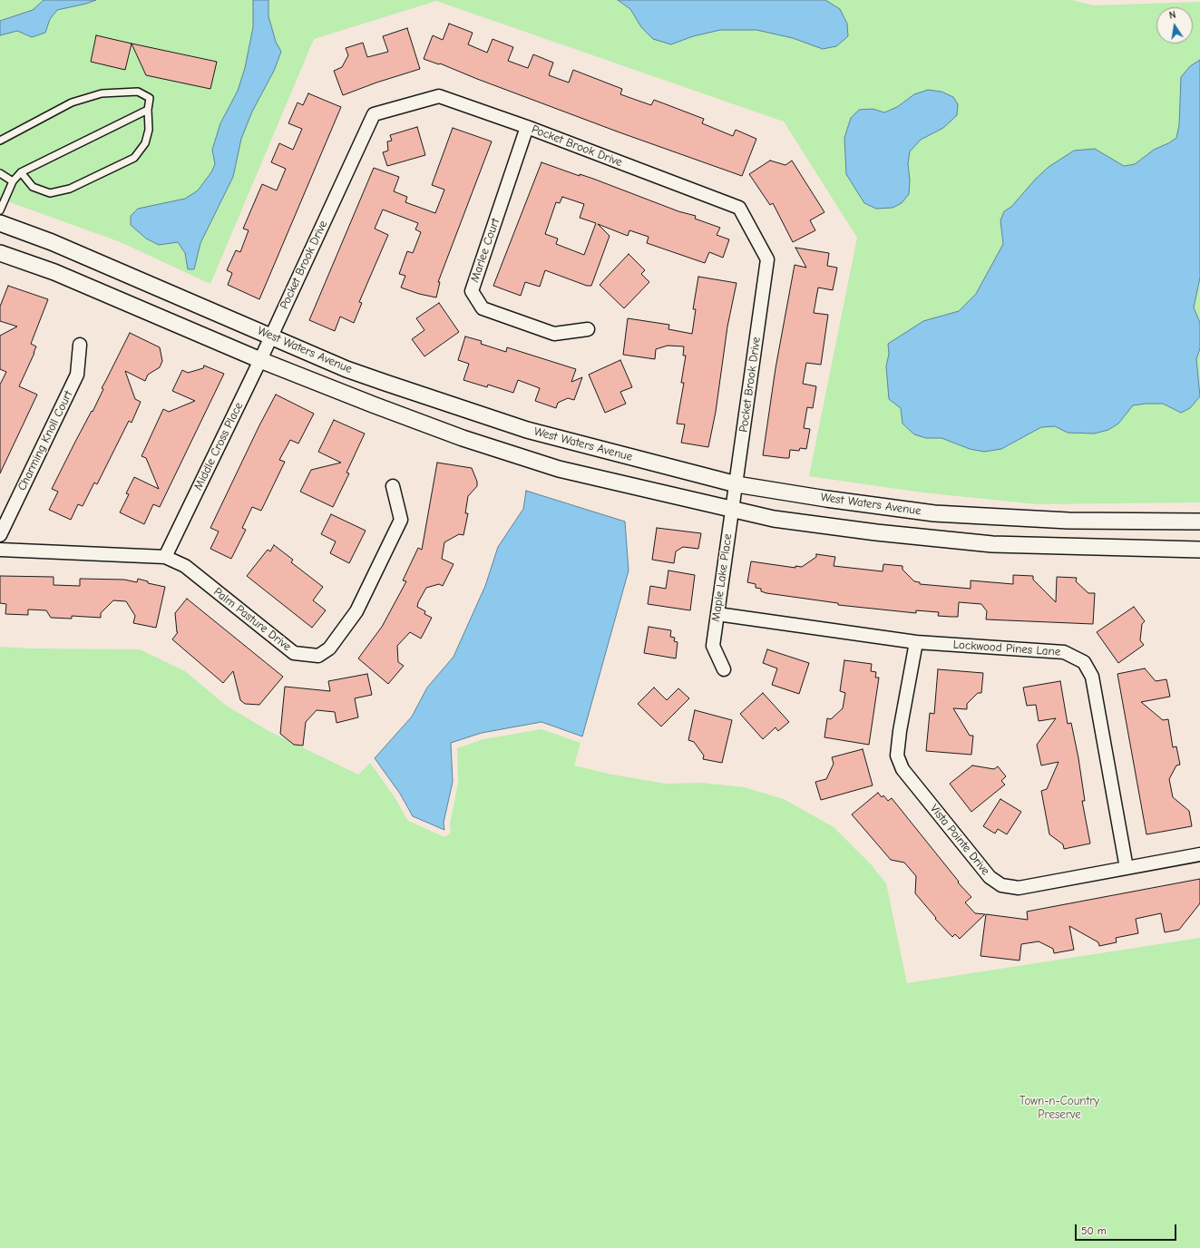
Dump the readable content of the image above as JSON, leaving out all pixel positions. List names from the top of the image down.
{
  "streets": {
    "street": [
      "Pocket Brook Drive",
      "Marlee Court",
      "West Waters Avenue",
      "Charming Knoll Court",
      "Middle Cross Place",
      "Maple Lake Place",
      "Palm Pasture Drive",
      "Lockwood Pines Lane",
      "Vista Pointe Drive"
    ]
  },
  "crossings": [
    ["Pocket Brook Drive", "Marlee Court"],
    ["Pocket Brook Drive", "West Waters Avenue"],
    ["Pocket Brook Drive", "Middle Cross Place"],
    ["Pocket Brook Drive", "Maple Lake Place"],
    ["West Waters Avenue", "Middle Cross Place"],
    ["West Waters Avenue", "Maple Lake Place"],
    ["Middle Cross Place", "Palm Pasture Drive"],
    ["Maple Lake Place", "Lockwood Pines Lane"],
    ["Lockwood Pines Lane", "Vista Pointe Drive"]
  ],
  "parks": ["Town-n-Country Preserve"],
  "scale_bar": "50 m",
  "north": "top"
}
